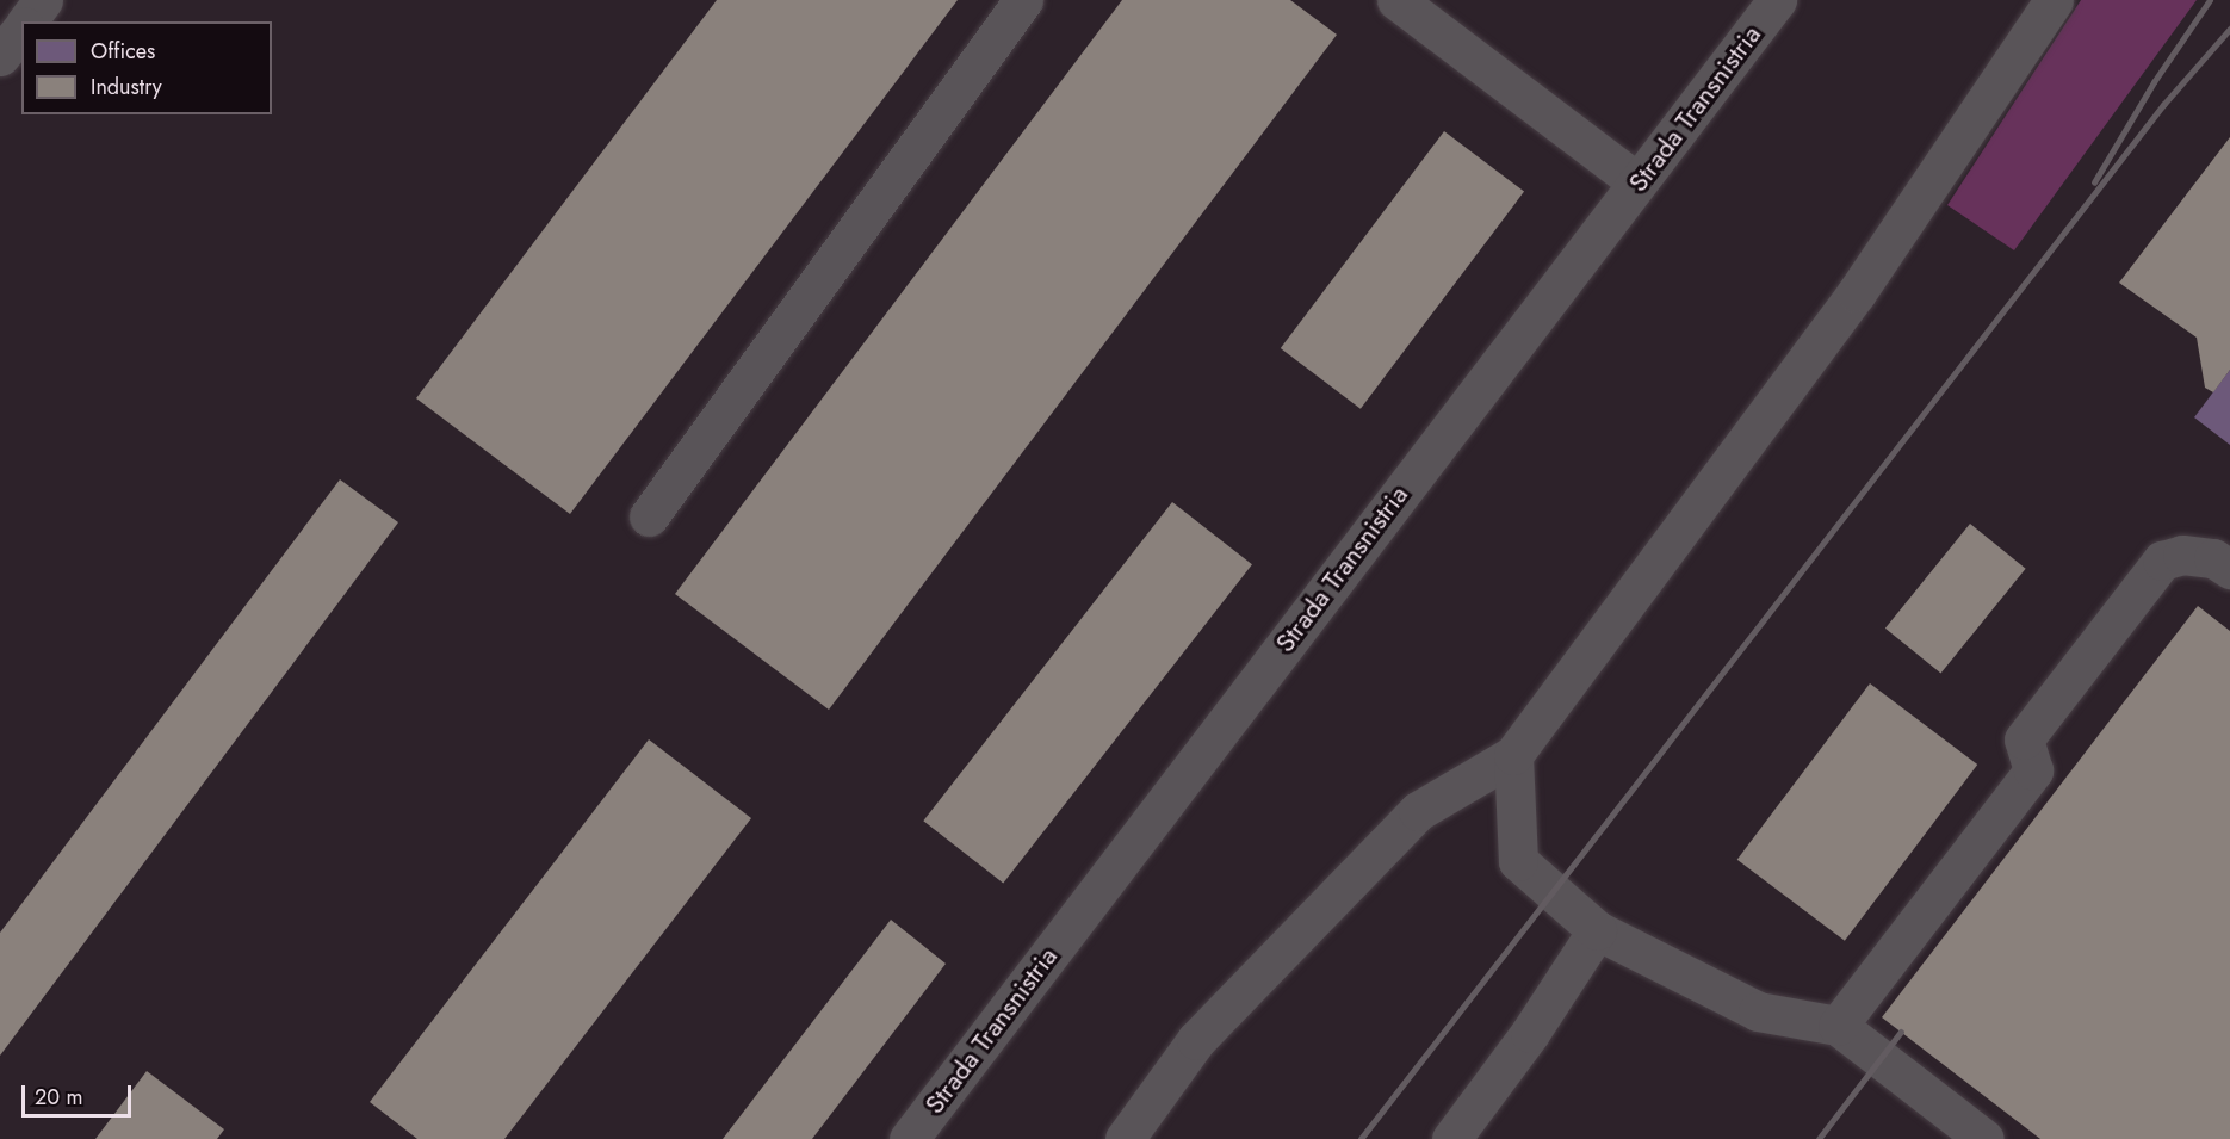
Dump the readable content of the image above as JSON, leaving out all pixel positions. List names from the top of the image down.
{
  "streets": {
    "street": ["Strada Transnistria"]
  },
  "legend": ["Offices", "Industry"],
  "scale_bar": "20 m"
}
